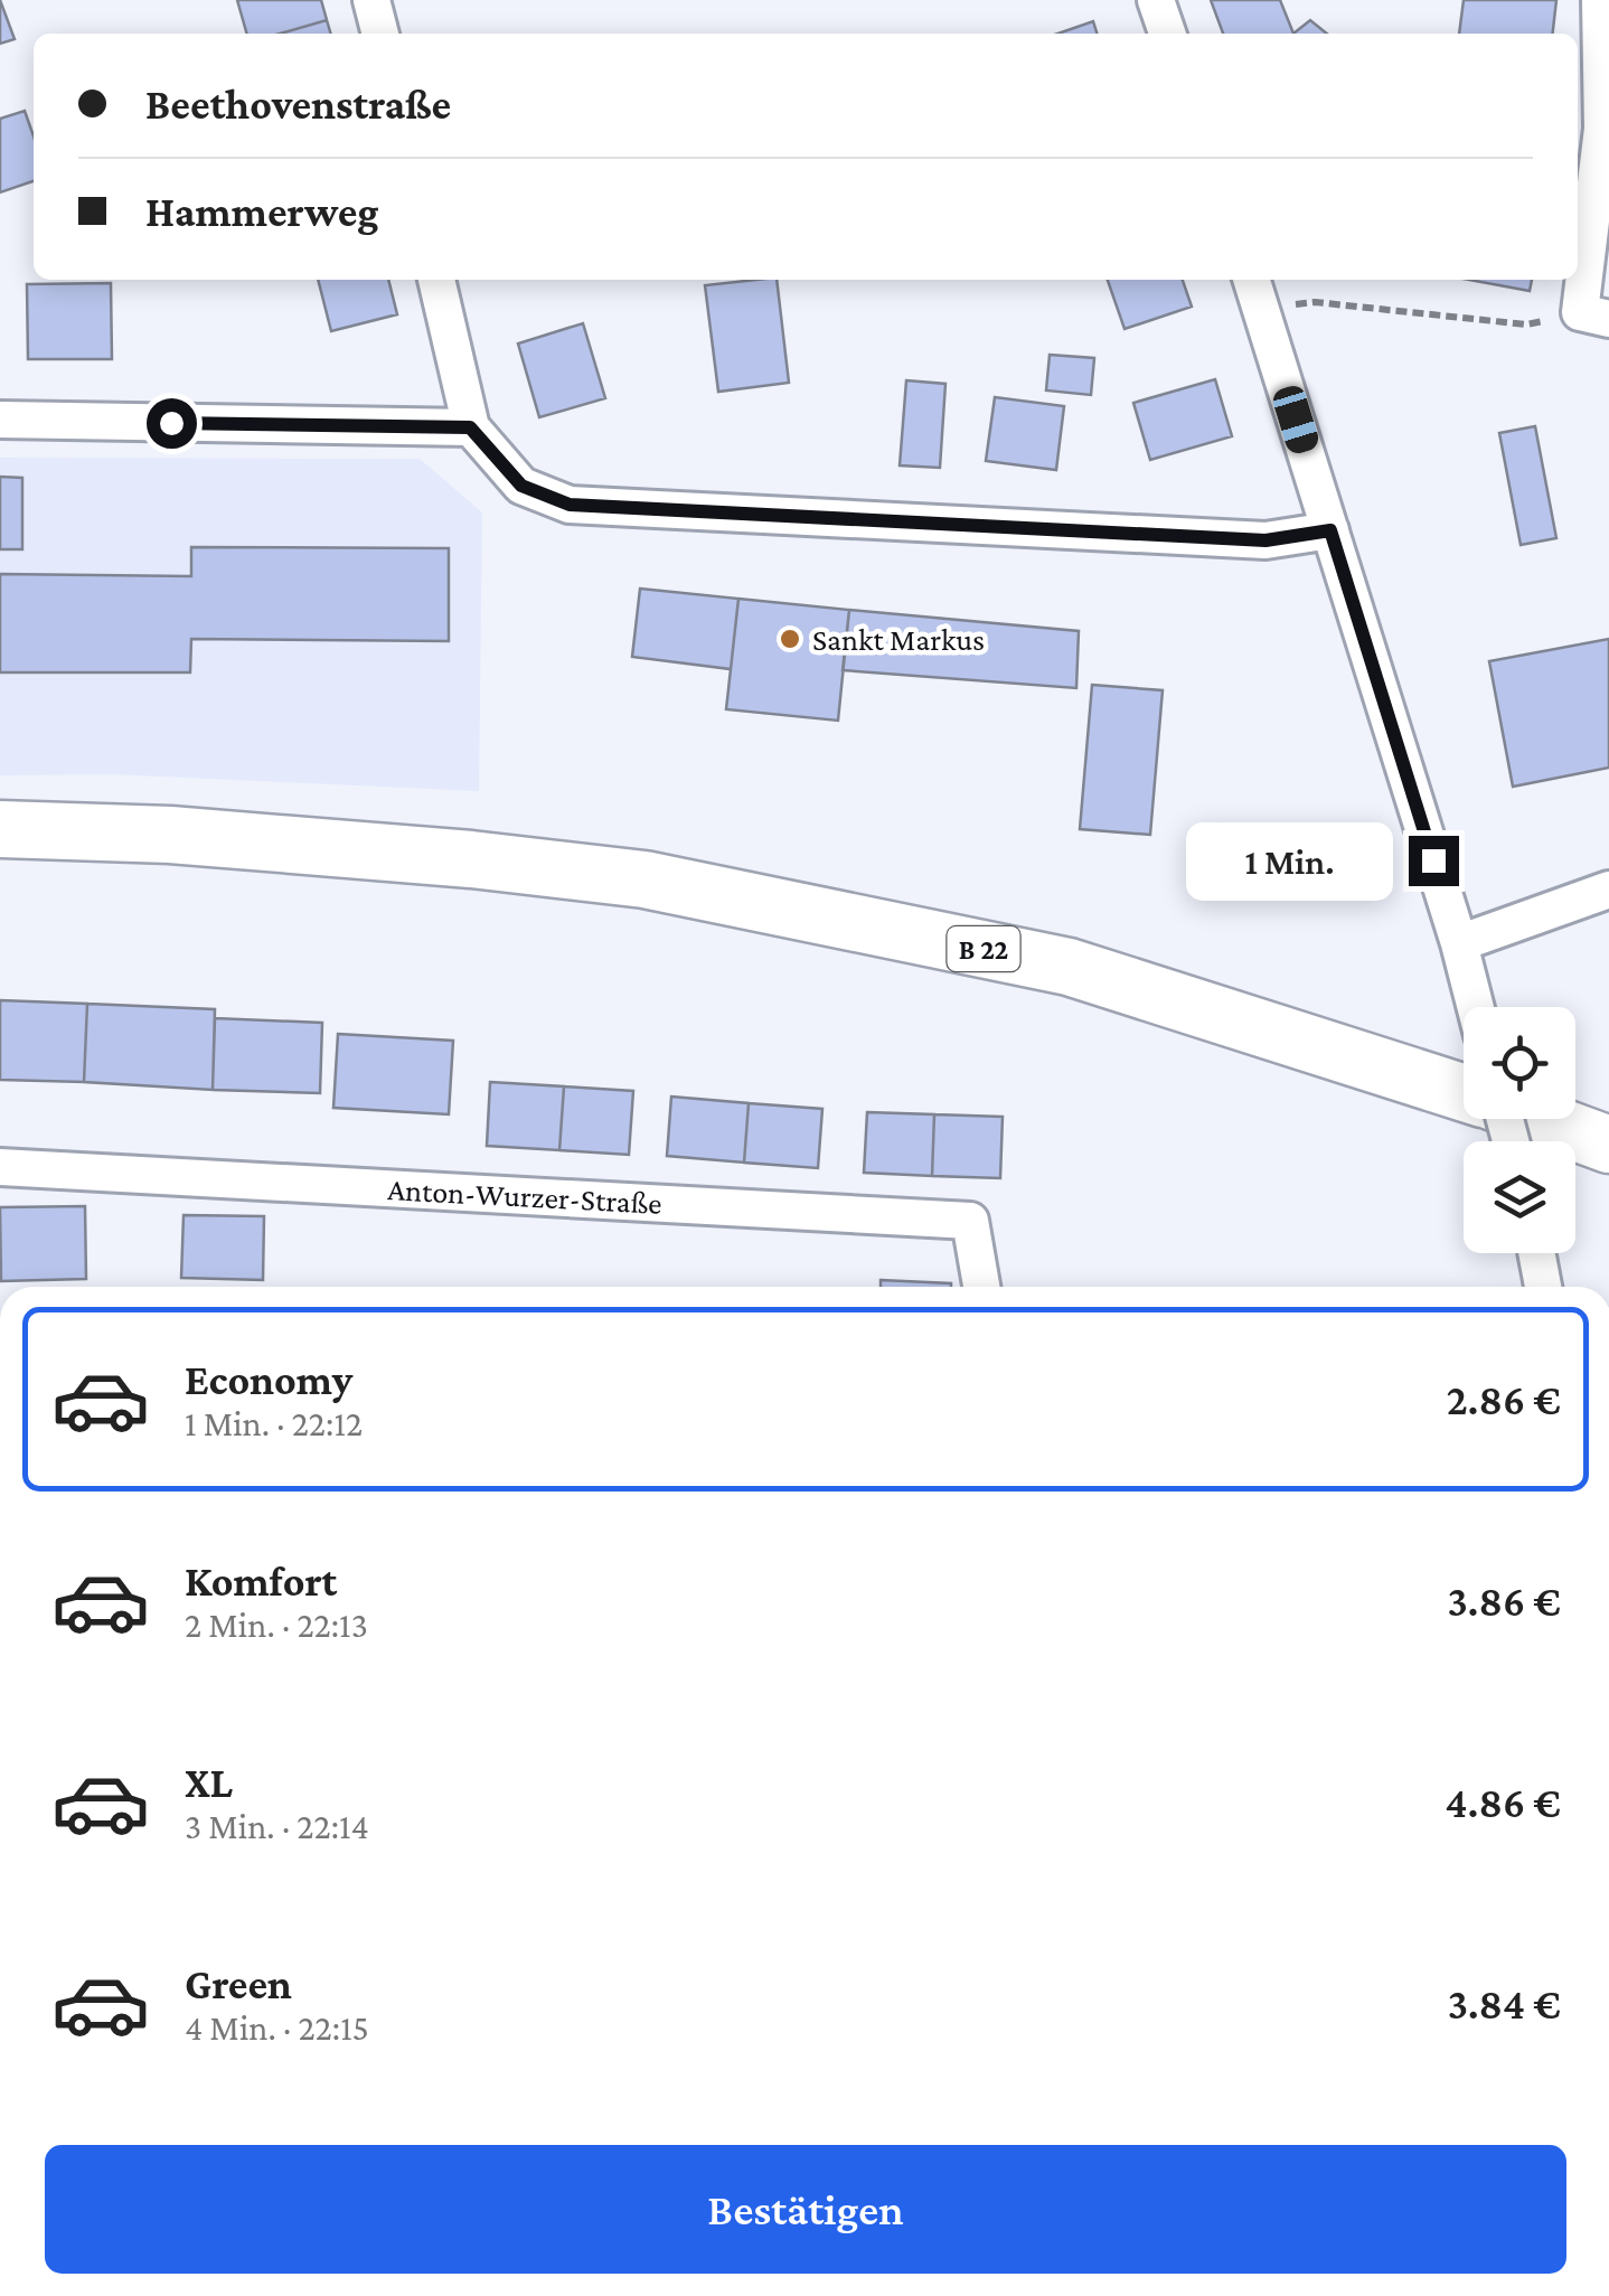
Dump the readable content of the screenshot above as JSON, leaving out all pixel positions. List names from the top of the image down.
{
  "streets": {
    "main road": ["B 22"],
    "street": ["Anton-Wurzer-Straße"]
  },
  "places": ["Sankt Markus"],
  "page": {
    "banner": ["Beethovenstraße", "Hammerweg"],
    "bubble": "1 Min.",
    "list": [
      {
        "name": "Economy",
        "note": "1 Min. · 22:12",
        "value": "2.86 €"
      },
      {
        "name": "Komfort",
        "note": "2 Min. · 22:13",
        "value": "3.86 €"
      },
      {
        "name": "XL",
        "note": "3 Min. · 22:14",
        "value": "4.86 €"
      },
      {
        "name": "Green",
        "note": "4 Min. · 22:15",
        "value": "3.84 €"
      }
    ],
    "buttons": "Bestätigen"
  }
}
